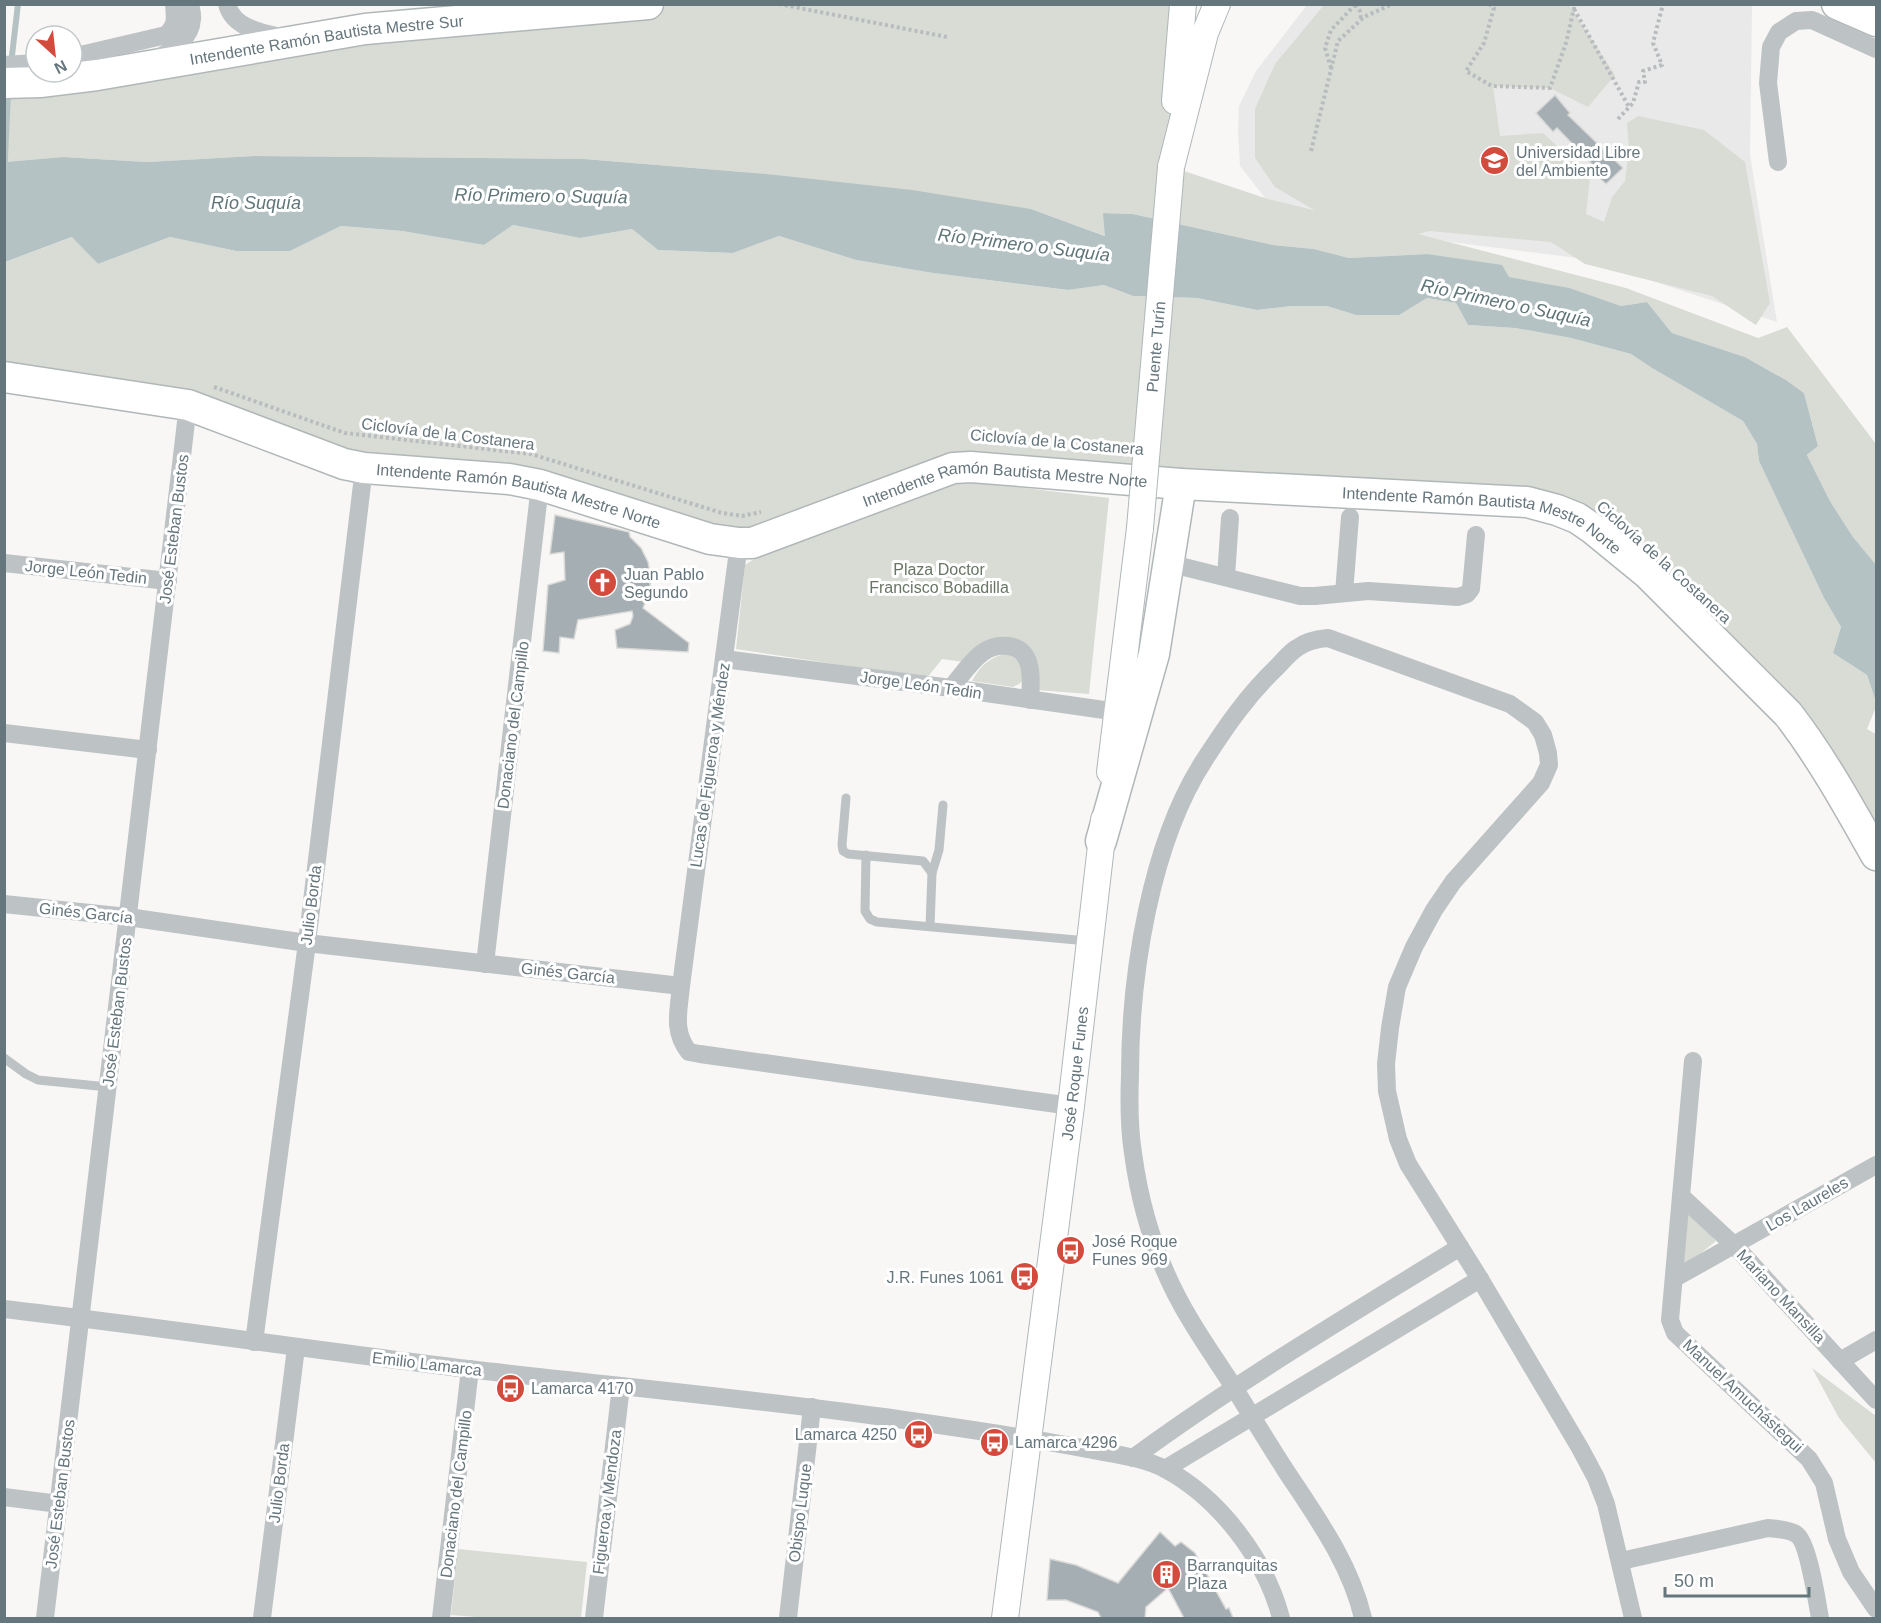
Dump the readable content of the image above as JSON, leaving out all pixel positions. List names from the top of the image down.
{
  "streets": {
    "main road": [
      "Intendente Ramón Bautista Mestre Sur",
      "Puente Turín",
      "Intendente Ramón Bautista Mestre Norte",
      "José Roque Funes"
    ],
    "street": [
      "José Esteban Bustos",
      "Jorge León Tedin",
      "Donaciano del Campillo",
      "Lucas de Figueroa y Méndez",
      "Julio Borda",
      "Ginés García",
      "Los Laureles",
      "Mariano Mansilla",
      "Emilio Lamarca",
      "Manuel Amuchástegui",
      "Figueroa y Mendoza",
      "Obispo Luque"
    ],
    "path": ["Ciclovía de la Costanera"]
  },
  "crossings": [
    ["Puente Turín", "José Roque Funes"],
    ["Ciclovía de la Costanera", "Intendente Ramón Bautista Mestre Norte"],
    ["Ciclovía de la Costanera", "José Esteban Bustos"],
    ["Intendente Ramón Bautista Mestre Norte", "José Esteban Bustos"],
    ["Intendente Ramón Bautista Mestre Norte", "Donaciano del Campillo"],
    ["Intendente Ramón Bautista Mestre Norte", "Lucas de Figueroa y Méndez"],
    ["Intendente Ramón Bautista Mestre Norte", "Julio Borda"],
    ["José Esteban Bustos", "Jorge León Tedin"],
    ["José Esteban Bustos", "Ginés García"],
    ["José Esteban Bustos", "Emilio Lamarca"],
    ["Jorge León Tedin", "Lucas de Figueroa y Méndez"],
    ["Jorge León Tedin", "José Roque Funes"],
    ["Donaciano del Campillo", "Ginés García"],
    ["Donaciano del Campillo", "Emilio Lamarca"],
    ["Lucas de Figueroa y Méndez", "Ginés García"],
    ["Julio Borda", "Ginés García"],
    ["Julio Borda", "Emilio Lamarca"],
    ["José Roque Funes", "Emilio Lamarca"],
    ["Los Laureles", "Mariano Mansilla"],
    ["Los Laureles", "Manuel Amuchástegui"],
    ["Mariano Mansilla", "Manuel Amuchástegui"],
    ["Emilio Lamarca", "Figueroa y Mendoza"],
    ["Emilio Lamarca", "Obispo Luque"]
  ],
  "water": ["Río Primero o Suquía", "Río Suquía"],
  "parks": ["Plaza Doctor Francisco Bobadilla"],
  "places": {
    "school or university": ["Universidad Libre del Ambiente"],
    "church": ["Juan Pablo Segundo"],
    "bus stop": [
      "José Roque Funes 969",
      "J.R. Funes 1061",
      "Lamarca 4170",
      "Lamarca 4250",
      "Lamarca 4296"
    ],
    "building": ["Barranquitas Plaza"]
  },
  "scale_bar": "50 m",
  "north": "bottom right"
}
